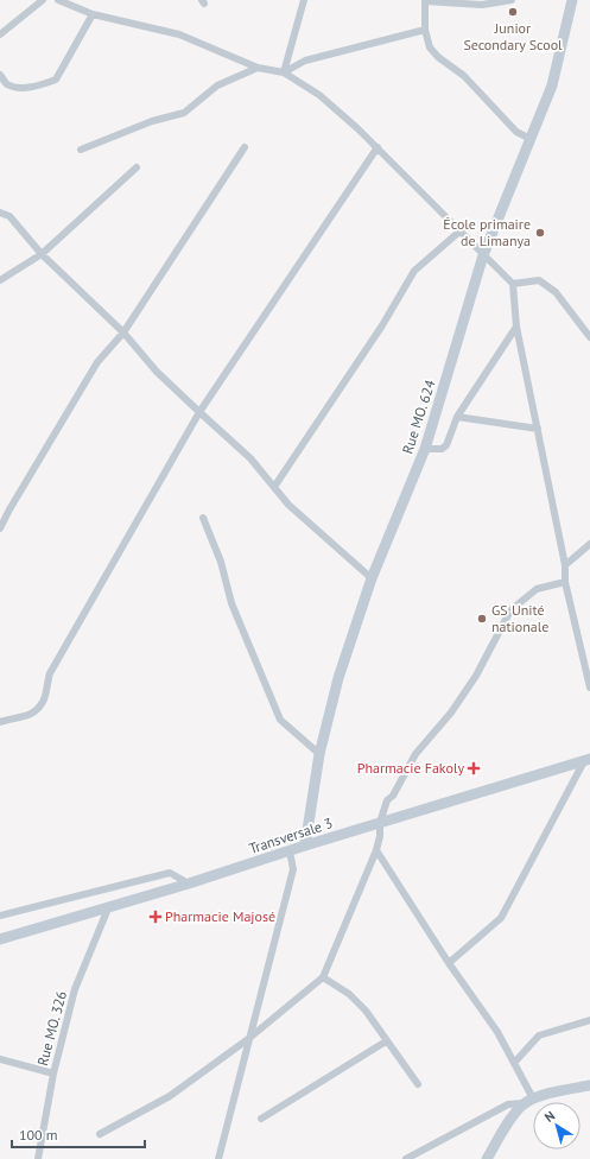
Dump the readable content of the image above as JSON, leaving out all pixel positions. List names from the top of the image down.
{
  "streets": {
    "street": ["Rue MO. 624", "Transversale 3", "Rue MO. 326"]
  },
  "crossings": [
    ["Rue MO. 624", "Transversale 3"],
    ["Transversale 3", "Rue MO. 326"]
  ],
  "places": {
    "other": ["Junior Secondary Scool", "École primaire de Limanya", "GS Unité nationale"],
    "health": ["Pharmacie Fakoly", "Pharmacie Majosé"]
  },
  "scale_bar": "100 m",
  "north": "top left"
}
